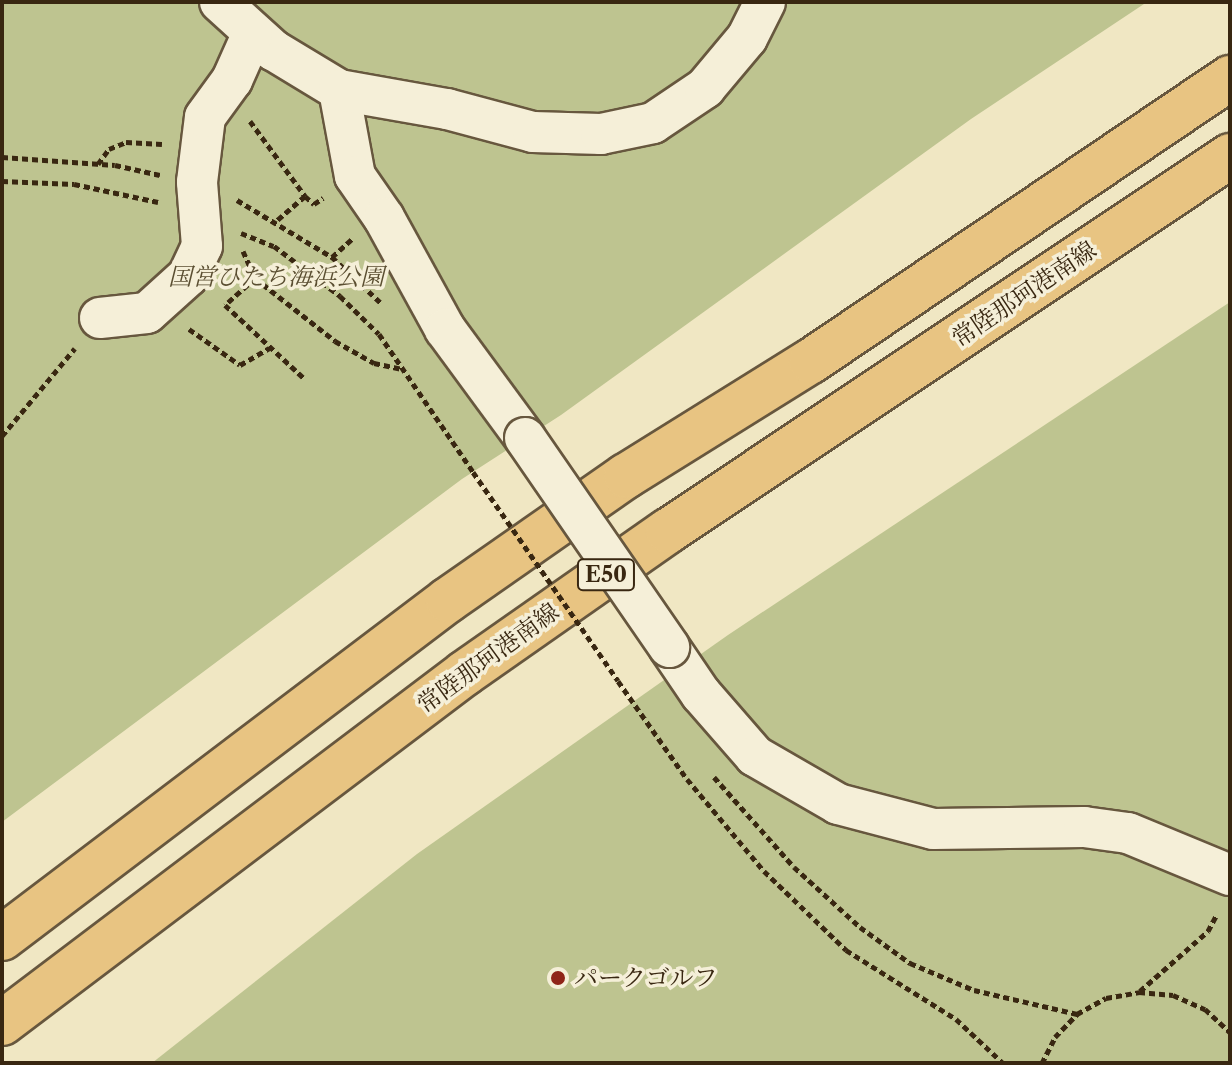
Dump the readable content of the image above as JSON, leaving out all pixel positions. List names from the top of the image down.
{
  "streets": {
    "highway": ["常陸那珂港南線", "E50"]
  },
  "parks": ["国営ひたち海浜公園"],
  "places": ["パークゴルフ"]
}
